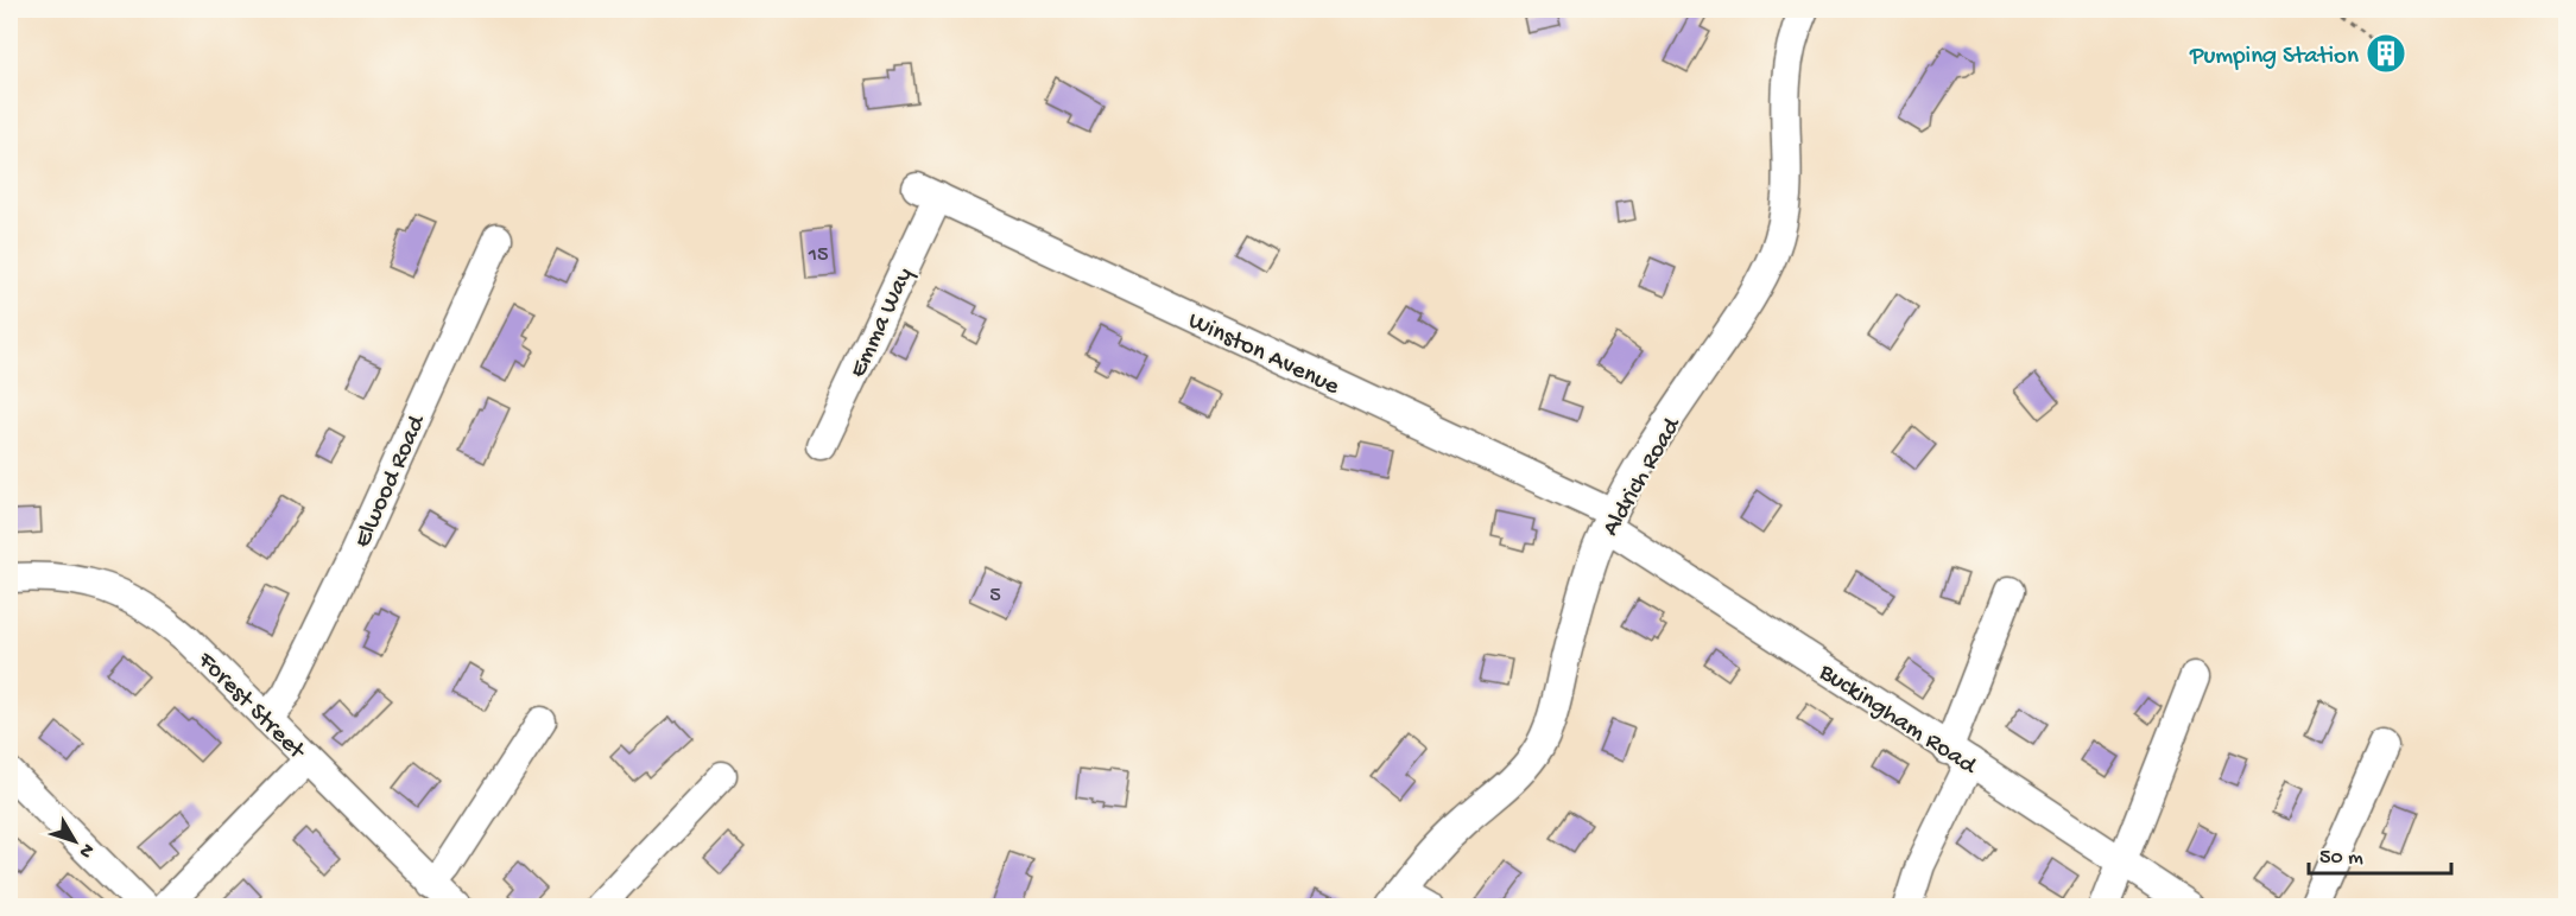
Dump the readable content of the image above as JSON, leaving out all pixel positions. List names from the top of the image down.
{
  "streets": {
    "street": [
      "Emma Way",
      "Winston Avenue",
      "Aldrich Road",
      "Elwood Road",
      "Forest Street",
      "Buckingham Road"
    ]
  },
  "crossings": [
    ["Emma Way", "Winston Avenue"],
    ["Winston Avenue", "Aldrich Road"],
    ["Winston Avenue", "Buckingham Road"],
    ["Aldrich Road", "Buckingham Road"],
    ["Elwood Road", "Forest Street"]
  ],
  "places": {
    "building": ["Pumping Station"]
  },
  "house_numbers": ["15", "5"],
  "scale_bar": "50 m",
  "north": "bottom right"
}
